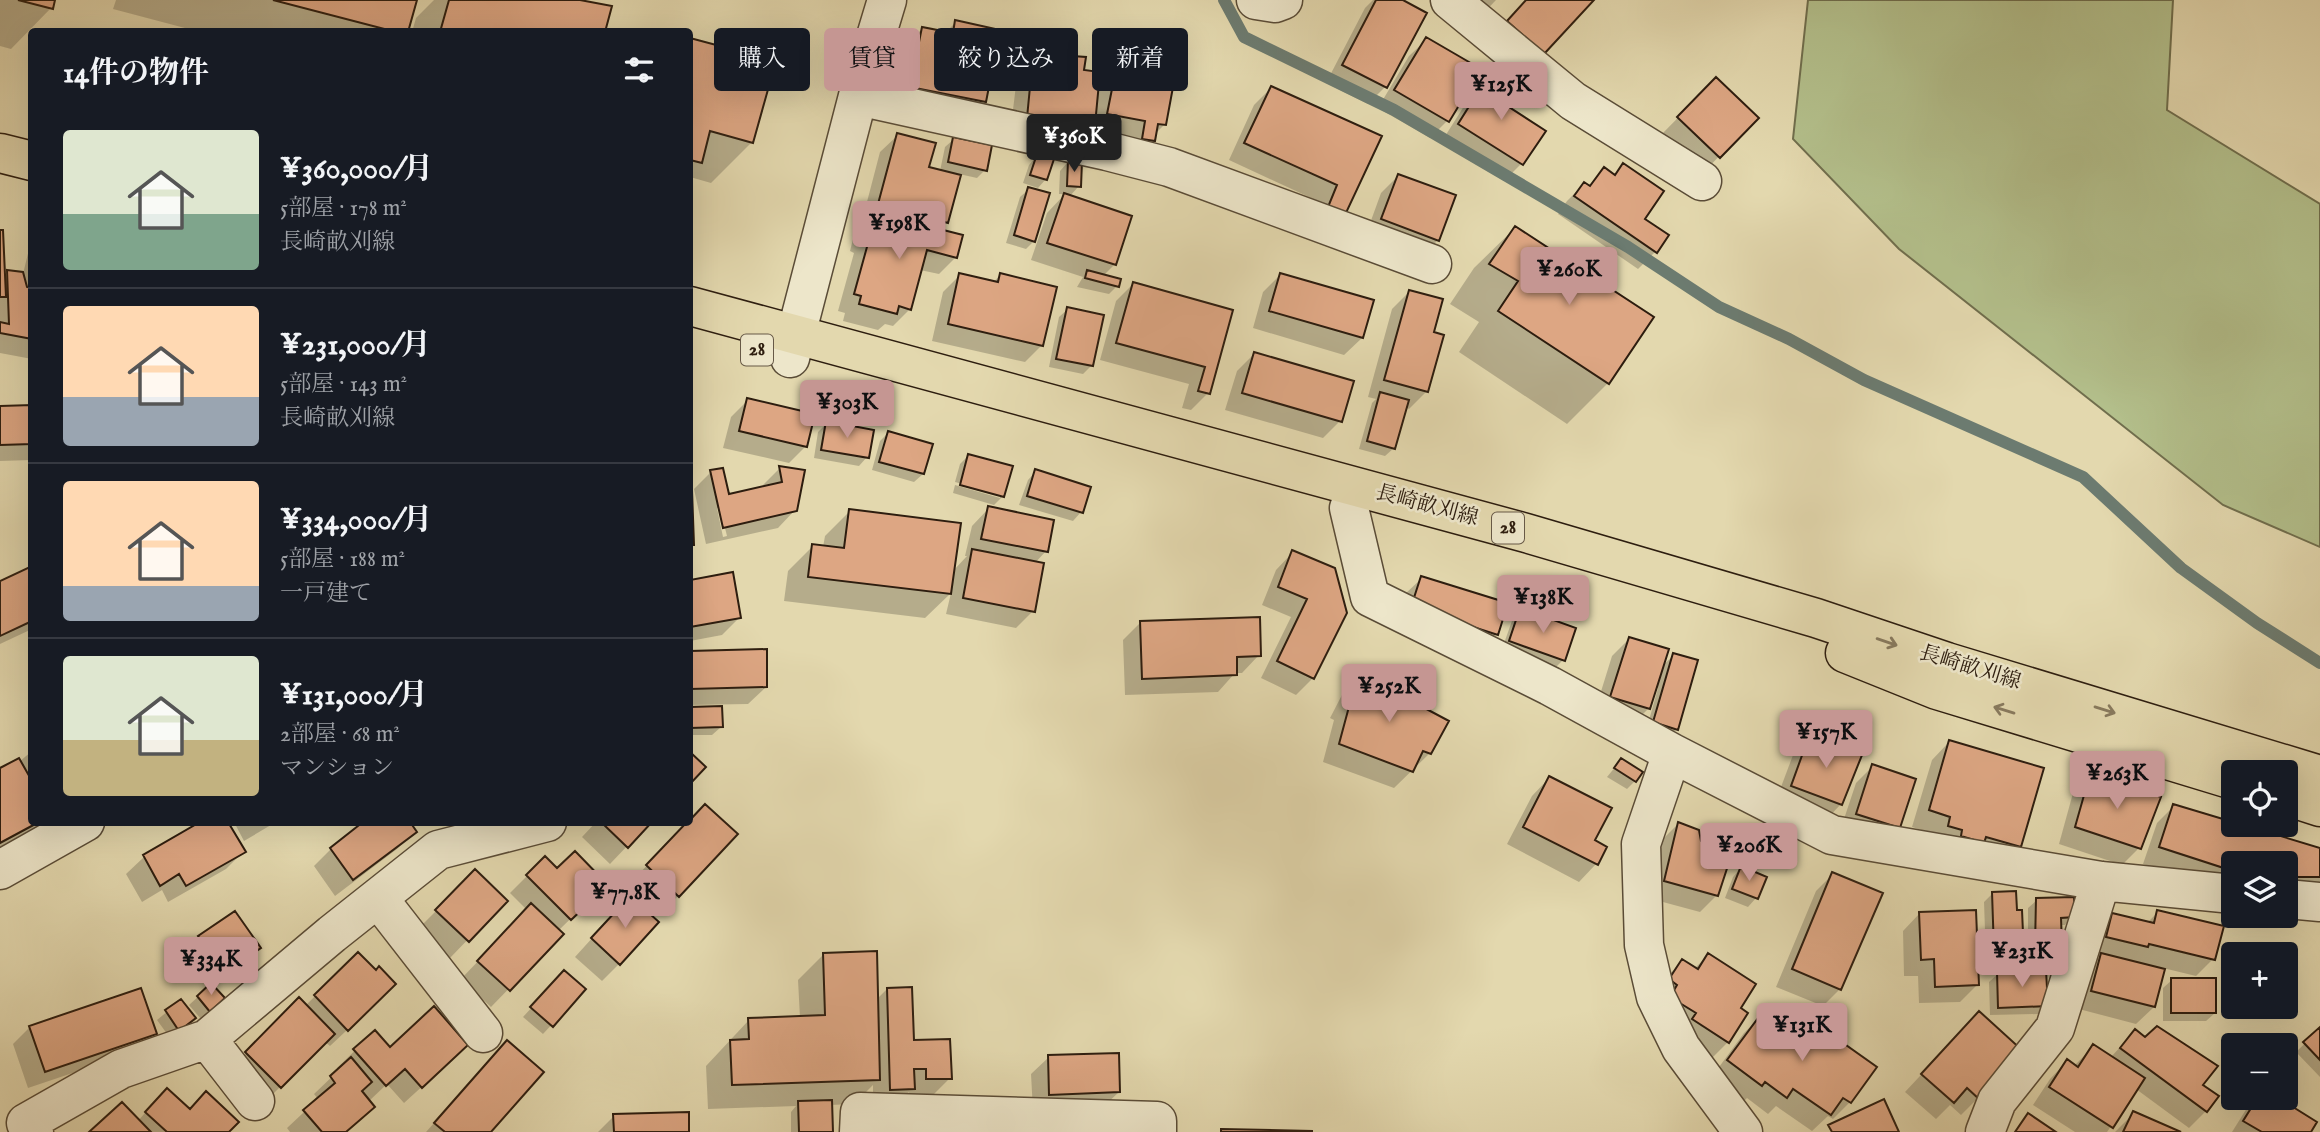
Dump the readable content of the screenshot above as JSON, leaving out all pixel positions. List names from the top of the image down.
{
  "streets": {
    "main road": ["28", "長崎畝刈線"]
  },
  "page": {
    "chip": [
      "購入",
      "賃貸",
      "絞り込み",
      "新着"
    ],
    "heading": "14件の物件",
    "price": [
      "¥125K",
      "¥360K",
      "¥198K",
      "¥260K",
      "¥303K",
      "¥138K",
      "¥252K",
      "¥157K",
      "¥263K",
      "¥206K",
      "¥77.8K",
      "¥231K",
      "¥334K",
      "¥131K"
    ],
    "list": [
      {
        "name": "¥360,000/月",
        "note": "5部屋 · 178 m² · 長崎畝刈線"
      },
      {
        "name": "¥231,000/月",
        "note": "5部屋 · 143 m² · 長崎畝刈線"
      },
      {
        "name": "¥334,000/月",
        "note": "5部屋 · 188 m² · 一戸建て"
      },
      {
        "name": "¥131,000/月",
        "note": "2部屋 · 68 m² · マンション"
      }
    ],
    "map_buttons": ["+", "−"]
  }
}
